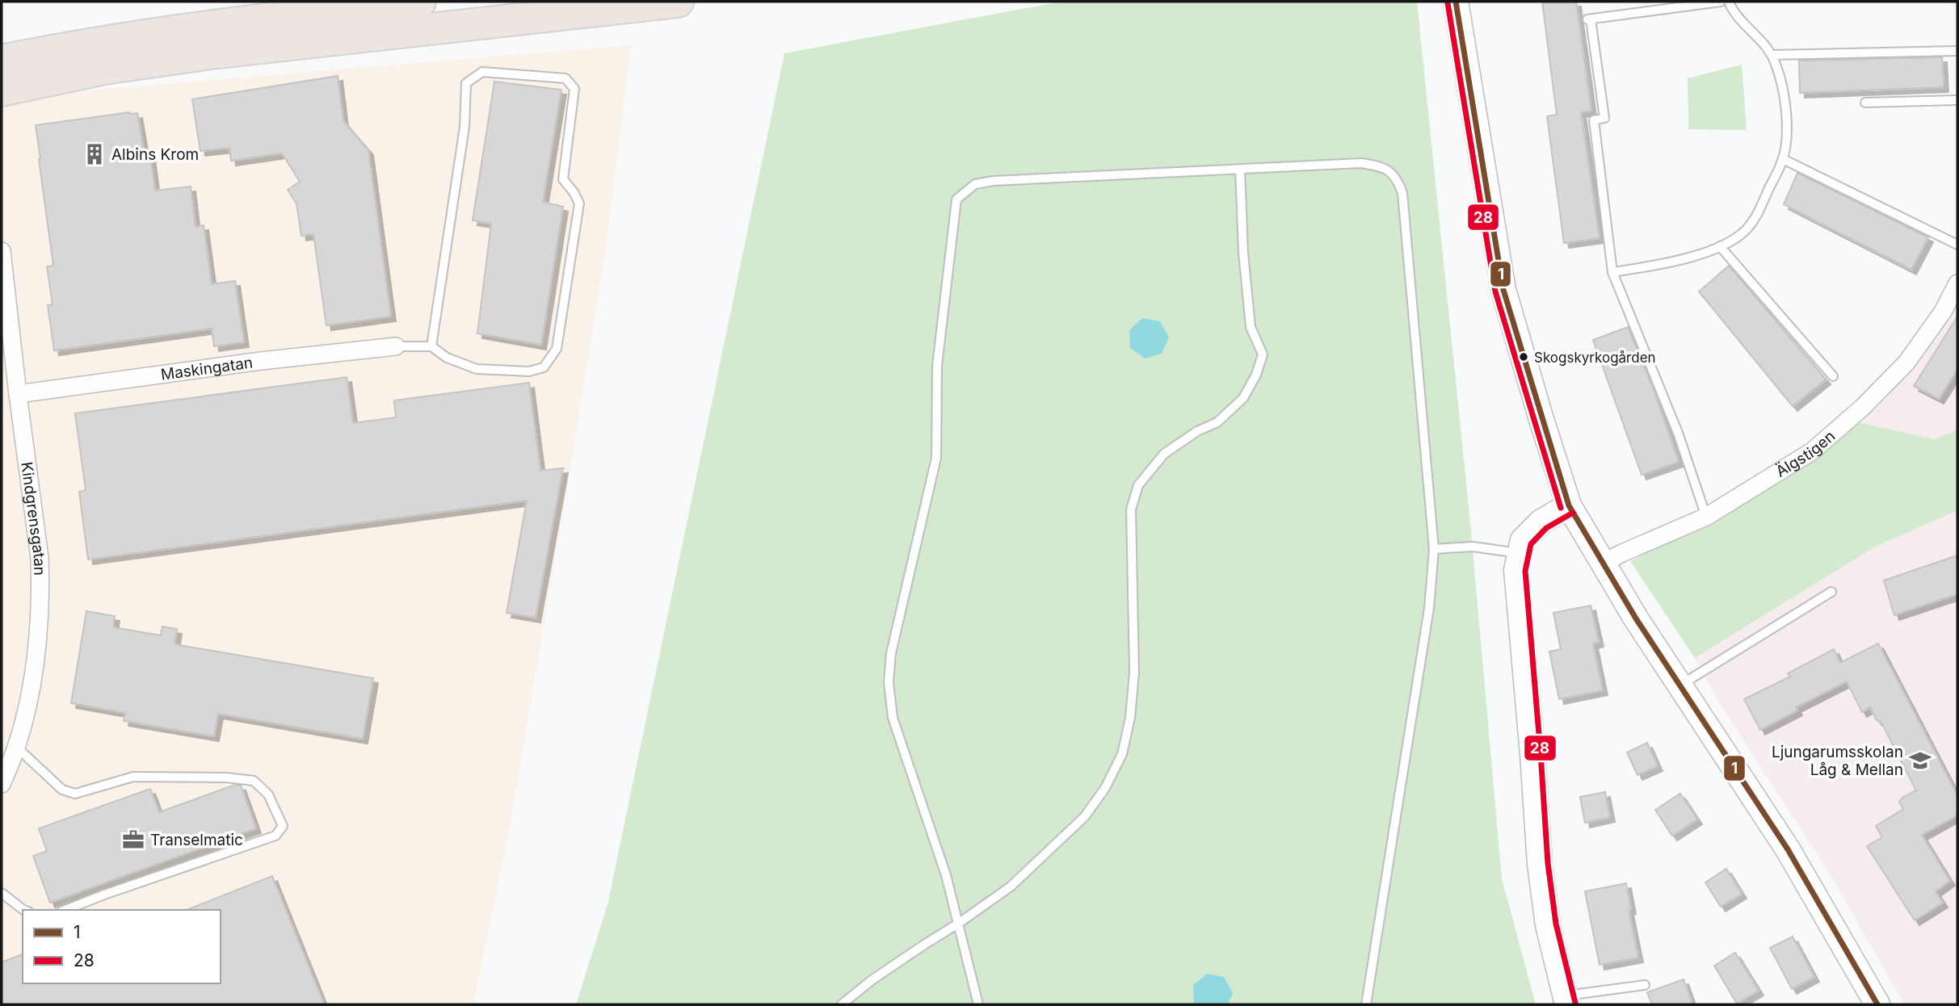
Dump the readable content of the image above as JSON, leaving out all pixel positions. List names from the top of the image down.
{
  "streets": {
    "street": ["Maskingatan", "Älgstigen", "Kindgrensgatan"]
  },
  "crossings": [
    ["Maskingatan", "Kindgrensgatan"]
  ],
  "places": {
    "building": ["Albins Krom"],
    "other": ["Skogskyrkogården"],
    "school or university": ["Ljungarumsskolan Låg & Mellan"],
    "office": ["Transelmatic"]
  },
  "lines": ["transit line 1", "transit line 28"],
  "legend": ["1", "28"]
}
